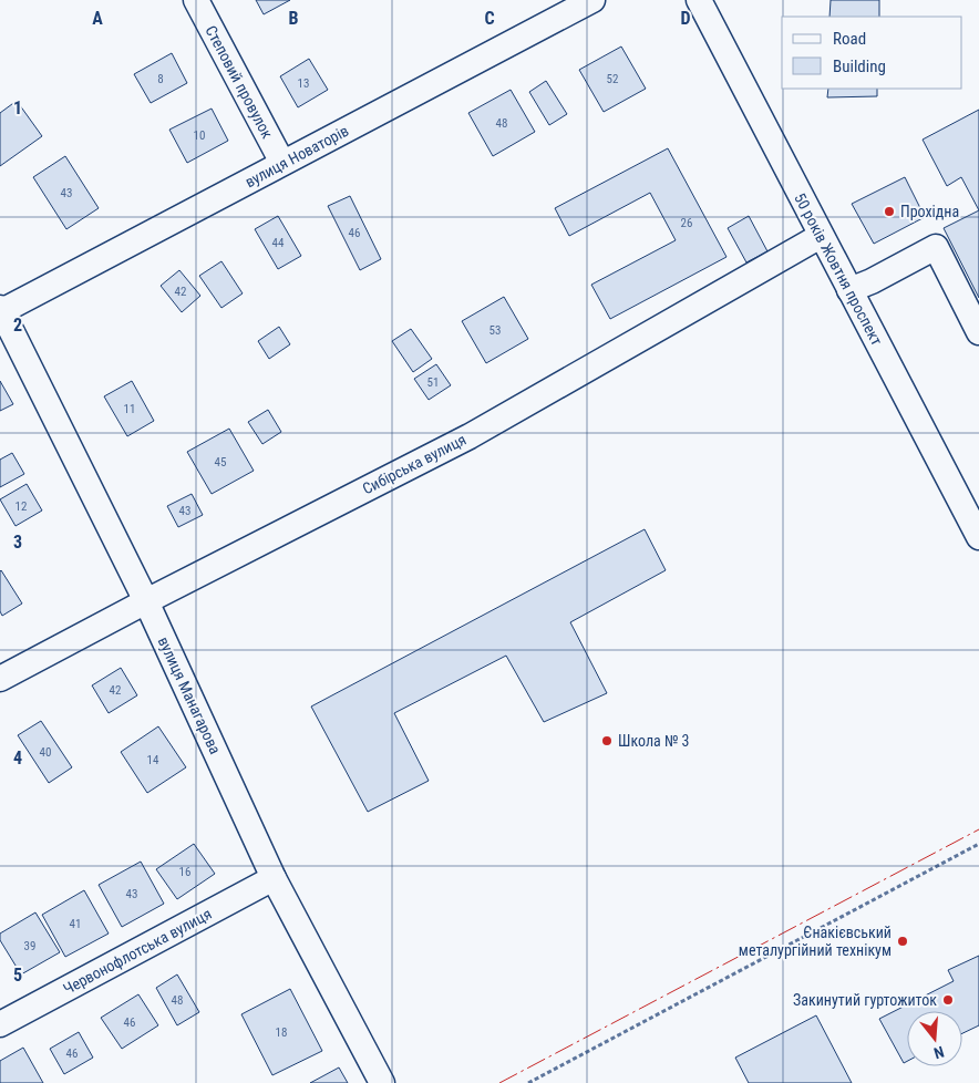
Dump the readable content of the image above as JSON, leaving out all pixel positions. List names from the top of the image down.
{
  "streets": {
    "street": [
      "Степовий провулок",
      "вулиця Новаторів",
      "50 років Жовтня проспект",
      "Сибірська вулиця",
      "вулиця Манагарова",
      "Червонофлотська вулиця"
    ]
  },
  "crossings": [
    ["Степовий провулок", "вулиця Новаторів"],
    ["вулиця Новаторів", "вулиця Манагарова"],
    ["50 років Жовтня проспект", "Сибірська вулиця"],
    ["Сибірська вулиця", "вулиця Манагарова"],
    ["вулиця Манагарова", "Червонофлотська вулиця"]
  ],
  "places": [
    "Прохідна",
    "Школа № 3",
    "Єнакієвський металургійний технікум",
    "Закинутий гуртожиток"
  ],
  "house_numbers": [
    "8",
    "52",
    "13",
    "48",
    "10",
    "43",
    "26",
    "46",
    "44",
    "42",
    "53",
    "51",
    "11",
    "45",
    "12",
    "43",
    "42",
    "40",
    "14",
    "16",
    "43",
    "41",
    "39",
    "48",
    "46",
    "18",
    "46"
  ],
  "legend": ["Road", "Building"],
  "north": "bottom",
  "grid": {
    "columns": [
      "A",
      "B",
      "C",
      "D"
    ],
    "rows": [
      "1",
      "2",
      "3",
      "4",
      "5"
    ]
  }
}
